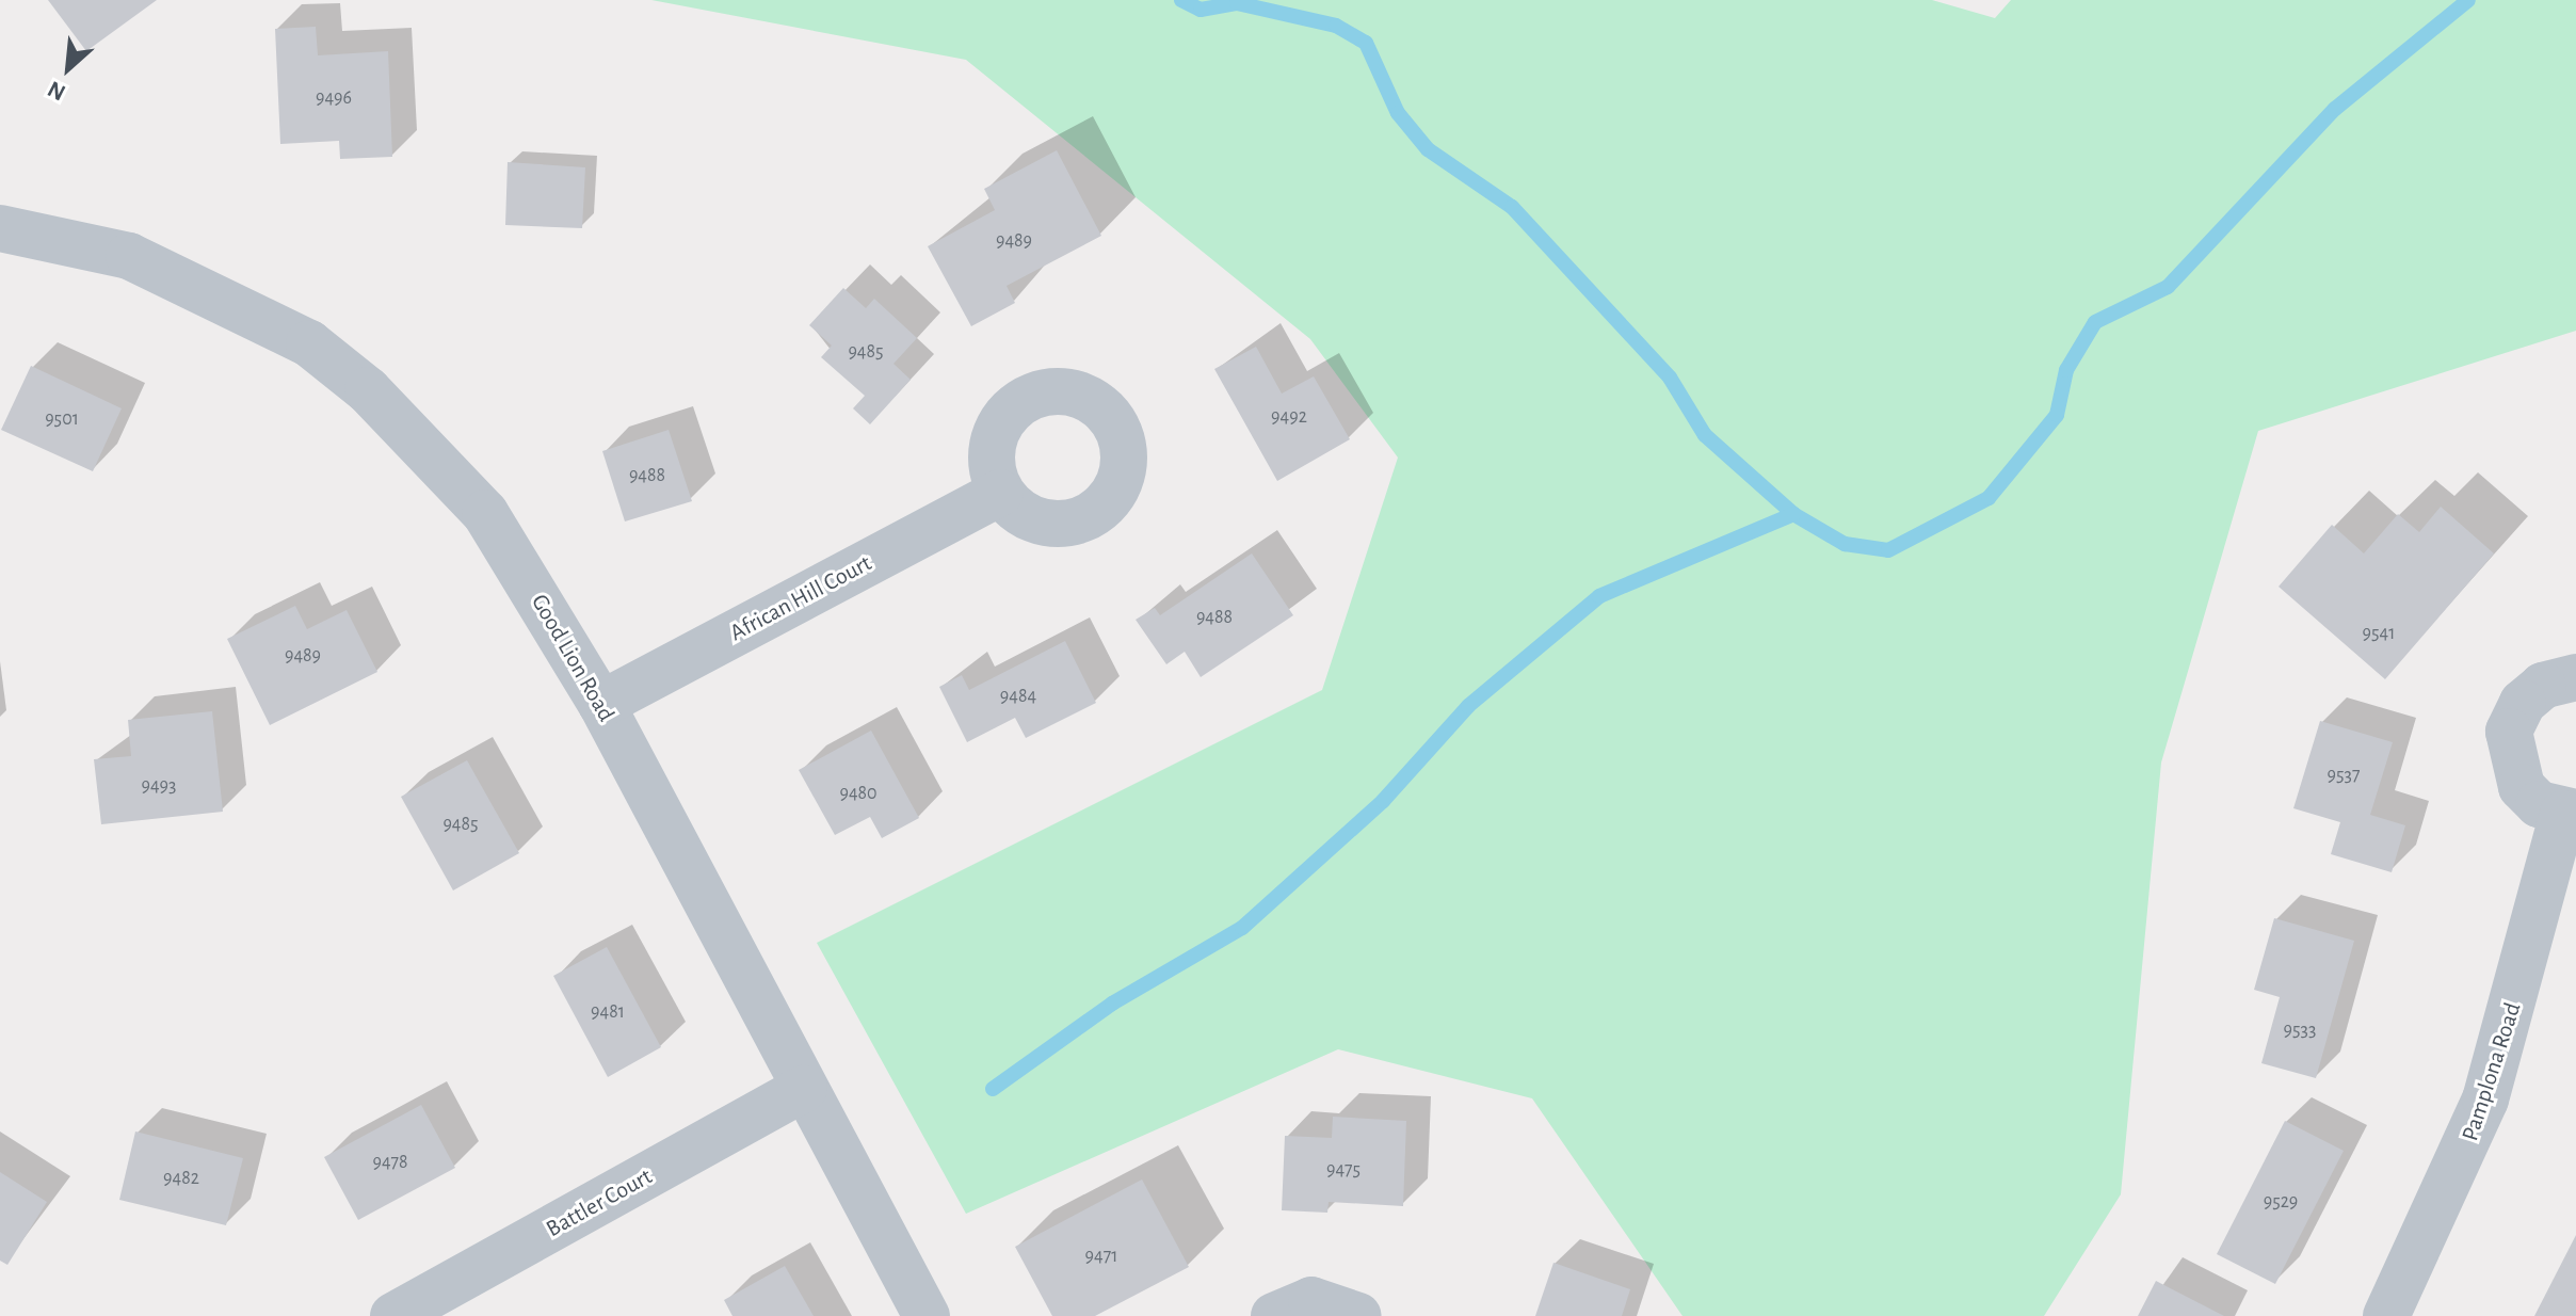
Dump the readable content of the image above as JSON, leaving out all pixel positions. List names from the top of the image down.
{
  "streets": {
    "street": [
      "African Hill Court",
      "Good Lion Road",
      "Pamplona Road",
      "Battler Court"
    ]
  },
  "crossings": [
    ["African Hill Court", "Good Lion Road"],
    ["Good Lion Road", "Battler Court"]
  ],
  "house_numbers": [
    "9496",
    "9489",
    "9485",
    "9492",
    "9501",
    "9488",
    "9488",
    "9541",
    "9489",
    "9484",
    "9537",
    "9493",
    "9480",
    "9485",
    "9481",
    "9533",
    "9478",
    "9475",
    "9482",
    "9529",
    "9471"
  ],
  "north": "bottom left"
}
